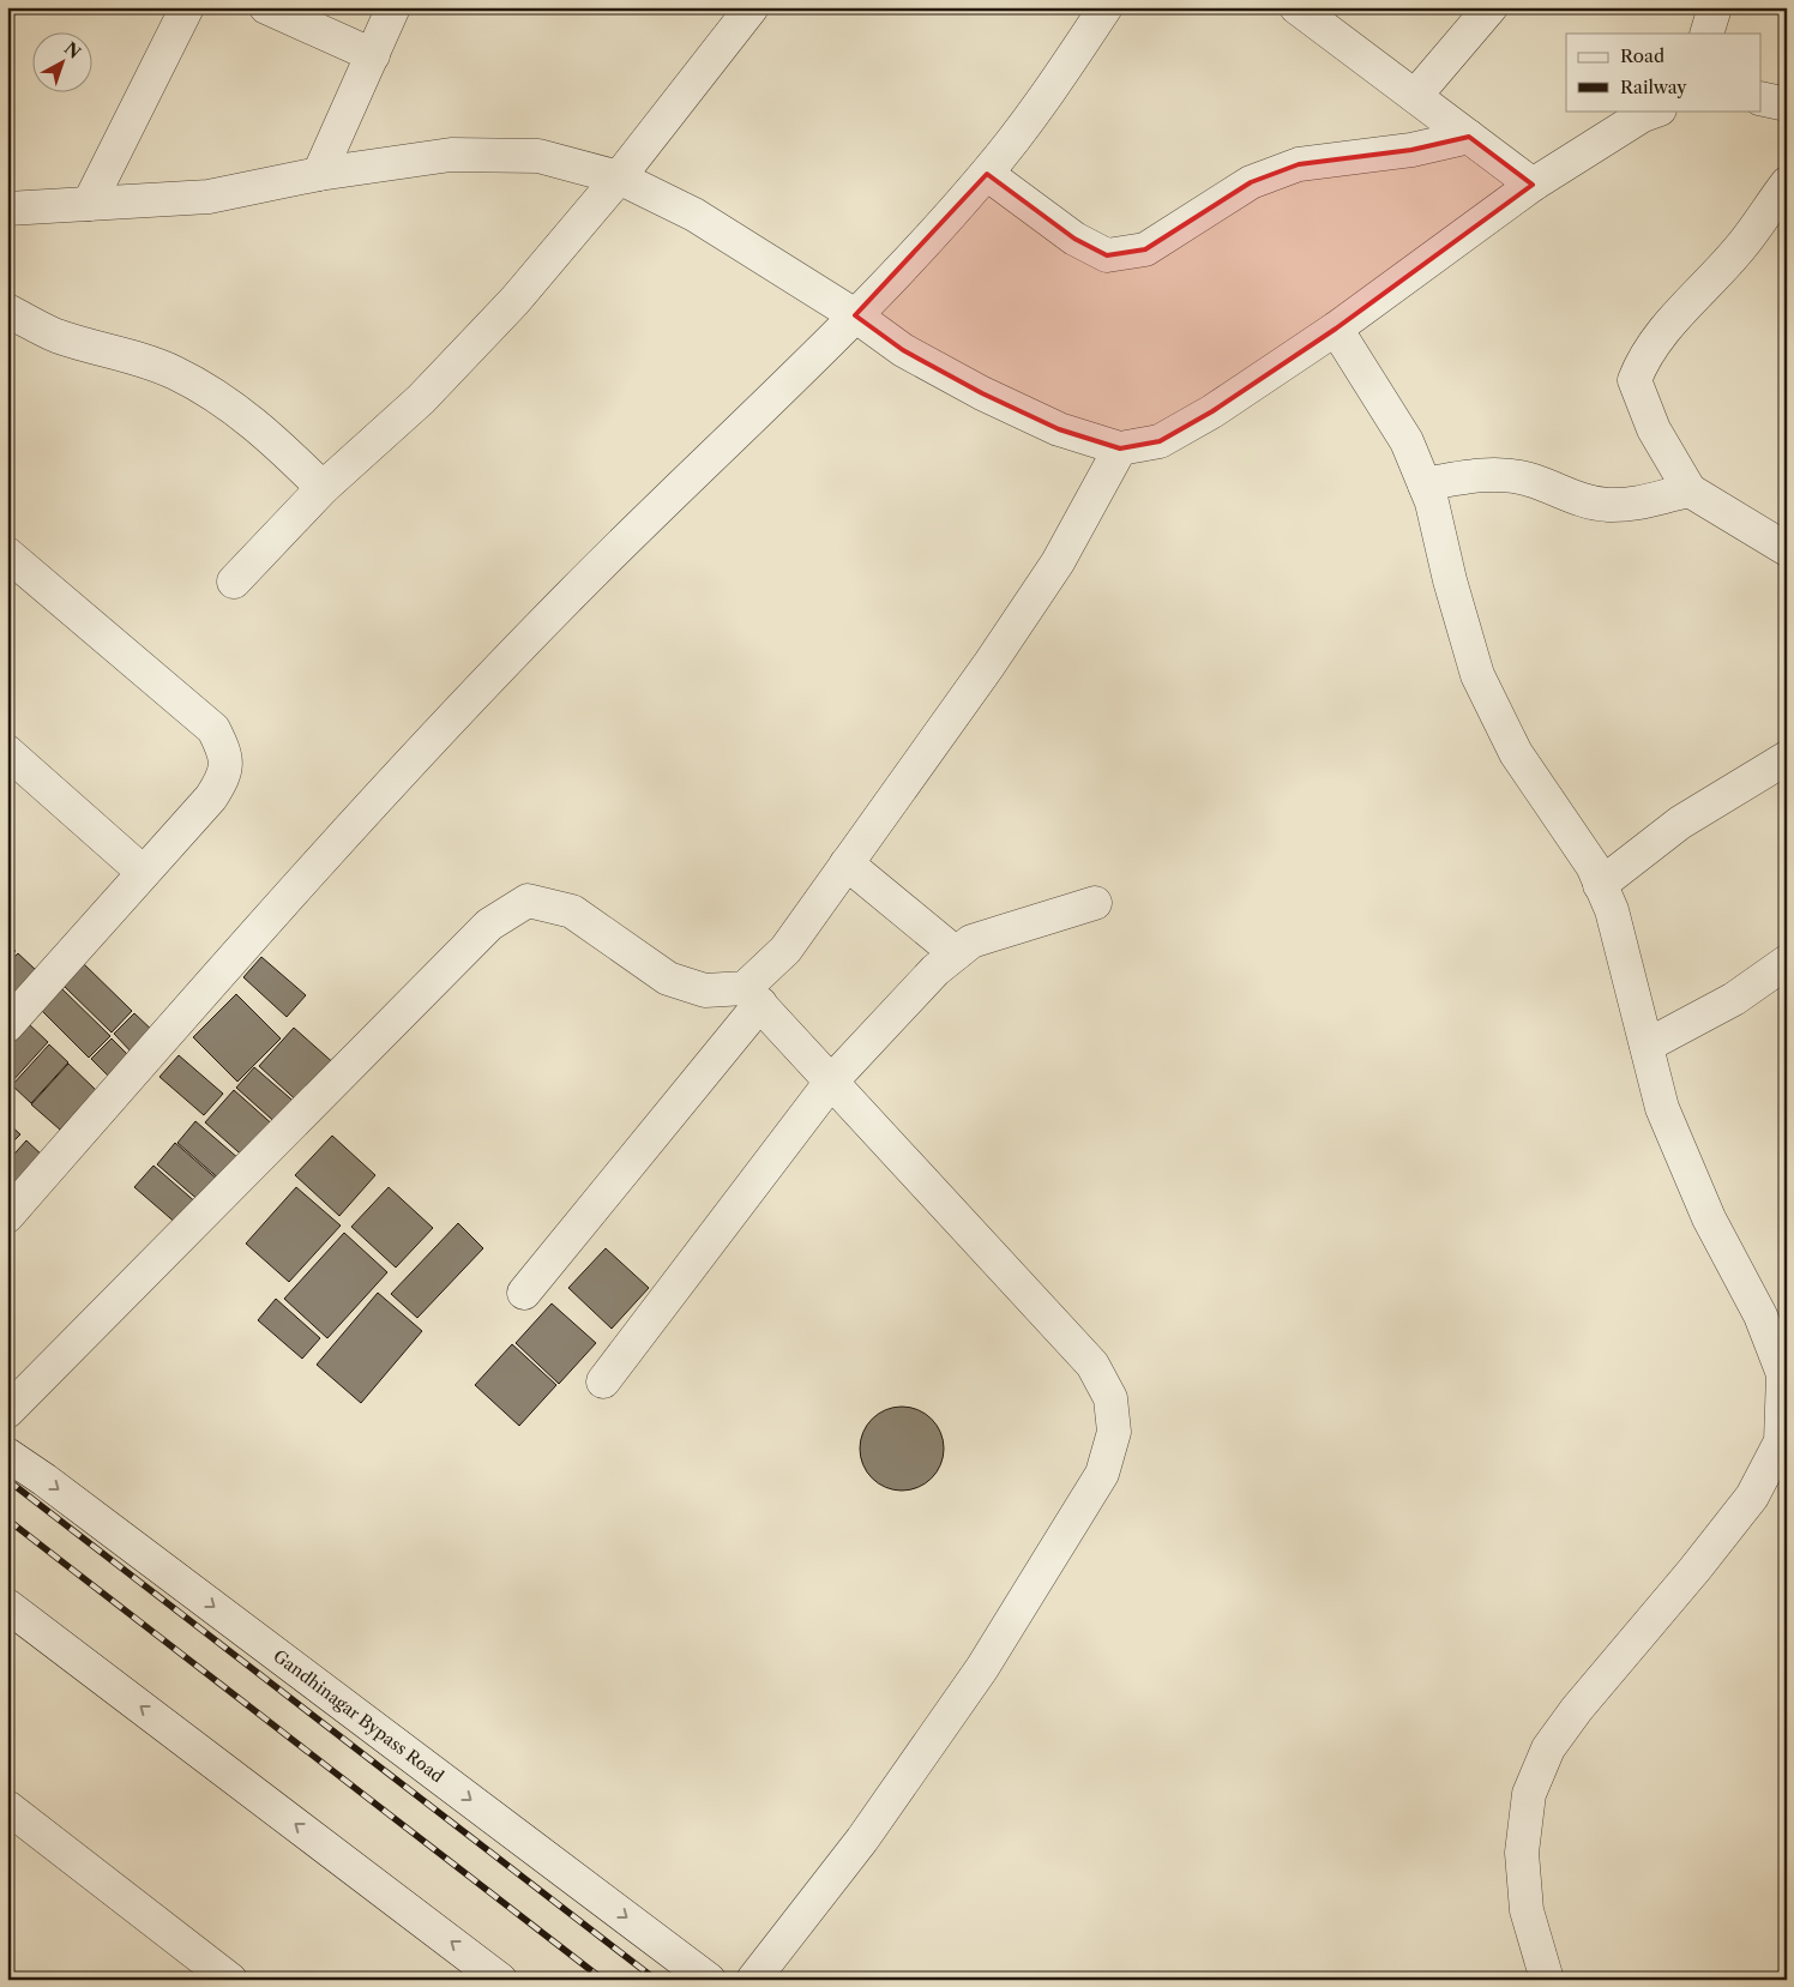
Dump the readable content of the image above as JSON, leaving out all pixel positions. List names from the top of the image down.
{
  "streets": {
    "street": ["Gandhinagar Bypass Road"]
  },
  "legend": ["Road", "Railway"],
  "north": "top right"
}
